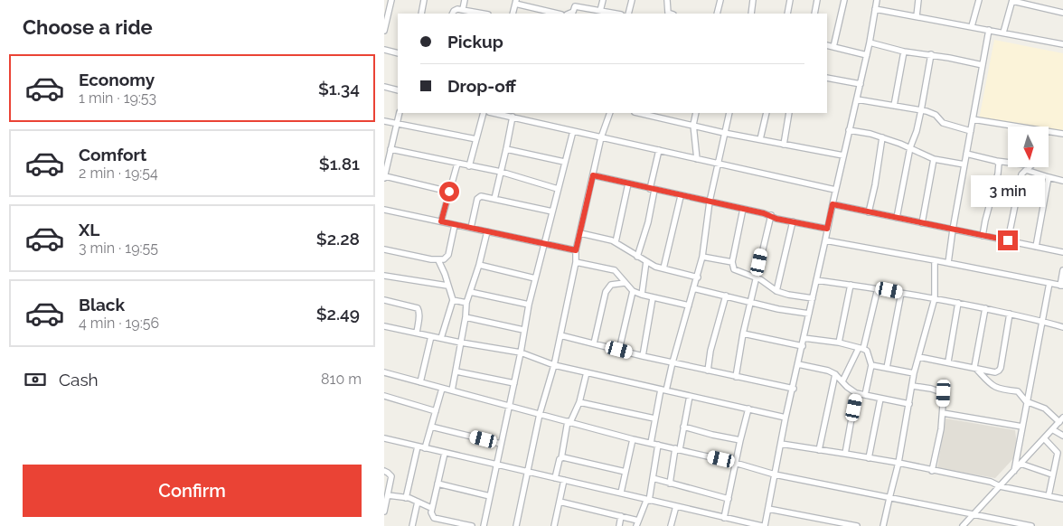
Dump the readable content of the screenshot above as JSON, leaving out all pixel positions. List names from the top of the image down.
{
  "north": "bottom",
  "page": {
    "heading": "Choose a ride",
    "banner": ["Pickup", "Drop-off"],
    "list": [
      {
        "name": "Economy",
        "note": "1 min · 19:53",
        "value": "$1.34"
      },
      {
        "name": "Comfort",
        "note": "2 min · 19:54",
        "value": "$1.81"
      },
      {
        "name": "XL",
        "note": "3 min · 19:55",
        "value": "$2.28"
      },
      {
        "name": "Black",
        "note": "4 min · 19:56",
        "value": "$2.49"
      }
    ],
    "bubble": "3 min",
    "pay": ["Cash", "810 m"],
    "buttons": "Confirm"
  }
}
